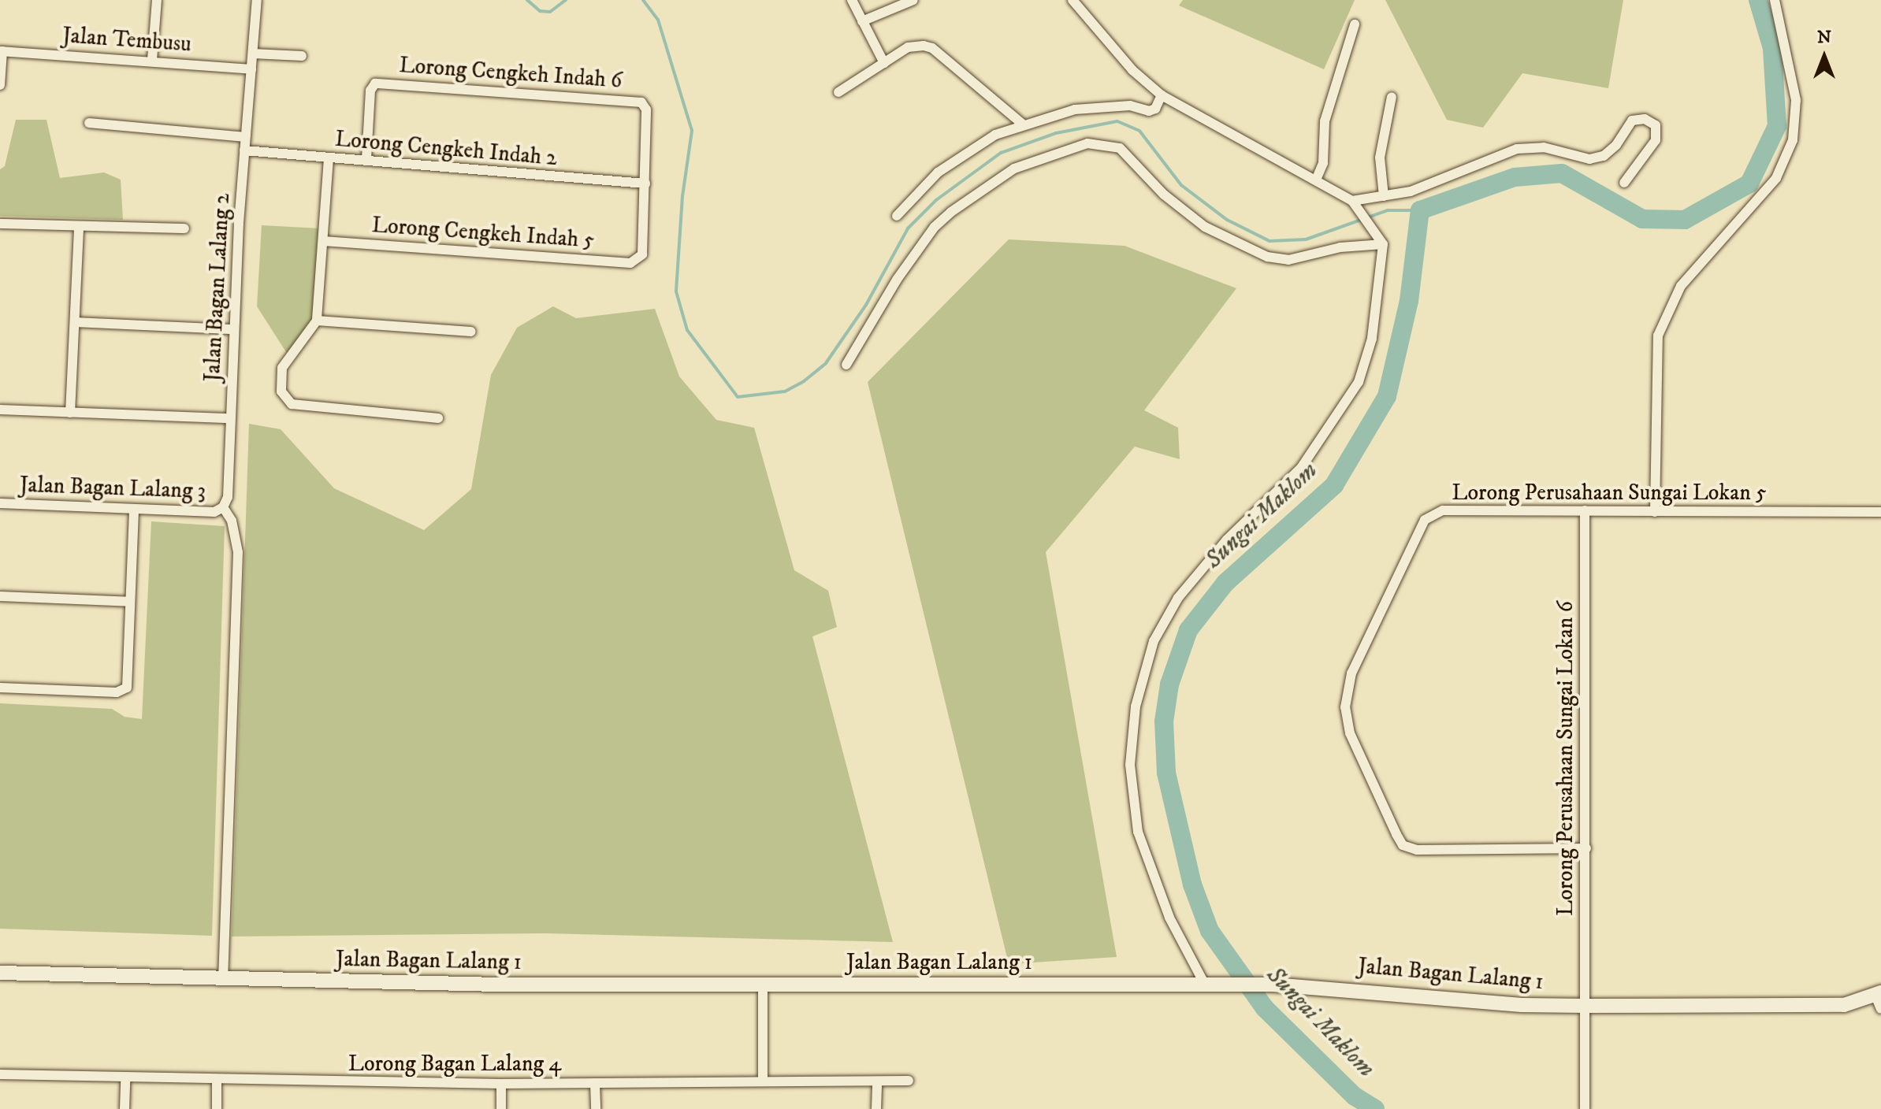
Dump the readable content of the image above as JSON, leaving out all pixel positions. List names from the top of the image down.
{
  "streets": {
    "main road": ["Jalan Bagan Lalang 1"],
    "street": [
      "Jalan Tembusu",
      "Lorong Cengkeh Indah 6",
      "Lorong Cengkeh Indah 2",
      "Lorong Cengkeh Indah 5",
      "Jalan Bagan Lalang 2",
      "Jalan Bagan Lalang 3",
      "Lorong Perusahaan Sungai Lokan 5",
      "Lorong Perusahaan Sungai Lokan 6",
      "Lorong Bagan Lalang 4"
    ]
  },
  "crossings": [
    ["Jalan Tembusu", "Jalan Bagan Lalang 2"],
    ["Lorong Cengkeh Indah 6", "Lorong Cengkeh Indah 2"],
    ["Lorong Cengkeh Indah 6", "Lorong Cengkeh Indah 5"],
    ["Lorong Cengkeh Indah 2", "Lorong Cengkeh Indah 5"],
    ["Lorong Cengkeh Indah 2", "Jalan Bagan Lalang 2"],
    ["Jalan Bagan Lalang 2", "Jalan Bagan Lalang 3"],
    ["Lorong Perusahaan Sungai Lokan 5", "Lorong Perusahaan Sungai Lokan 6"],
    ["Lorong Perusahaan Sungai Lokan 6", "Jalan Bagan Lalang 1"]
  ],
  "water": ["Sungai Maklom"],
  "north": "top"
}
